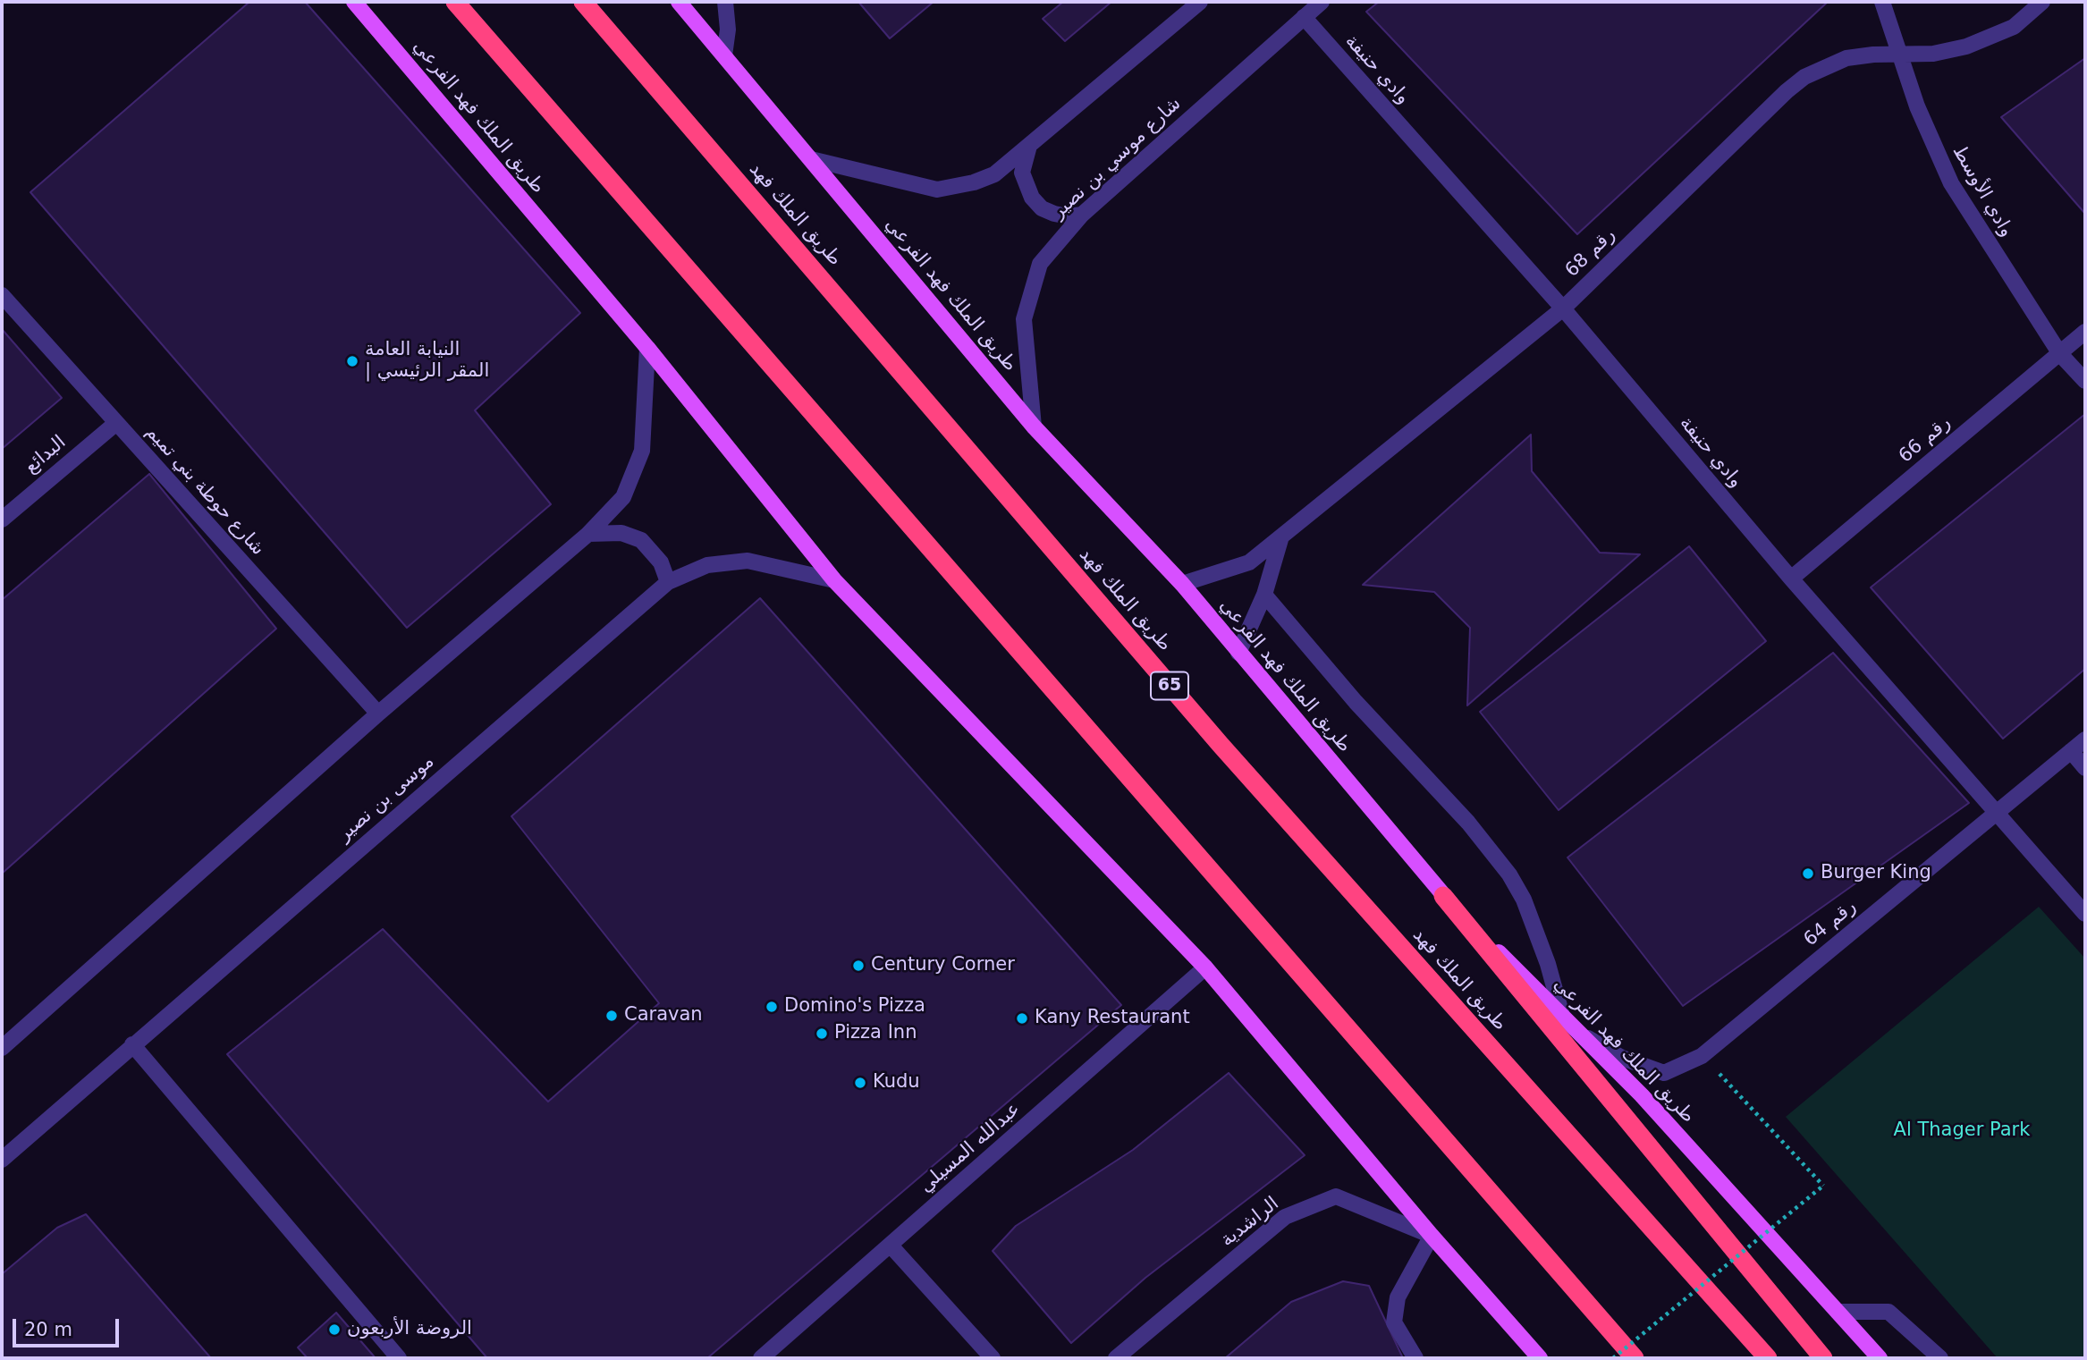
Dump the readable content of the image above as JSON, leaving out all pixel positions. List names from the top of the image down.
{
  "streets": {
    "highway": ["طريق الملك فهد", "65"],
    "main road": ["طريق الملك فهد الفرعي"],
    "street": [
      "وادي حنيفة",
      "شارع موسي بن نصير",
      "وادي الأوسط",
      "رقم 68",
      "رقم 66",
      "البدائع",
      "شارع حوطة بني تميم",
      "موسى بن نصير",
      "رقم 64",
      "عبدالله المسيلي",
      "الراشدية"
    ]
  },
  "crossings": [
    ["وادي حنيفة", "شارع موسي بن نصير"],
    ["وادي حنيفة", "رقم 68"],
    ["وادي حنيفة", "رقم 66"],
    ["وادي حنيفة", "رقم 64"],
    ["طريق الملك فهد الفرعي", "شارع موسي بن نصير"],
    ["طريق الملك فهد الفرعي", "رقم 68"],
    ["طريق الملك فهد الفرعي", "موسى بن نصير"],
    ["طريق الملك فهد الفرعي", "رقم 64"],
    ["طريق الملك فهد الفرعي", "عبدالله المسيلي"],
    ["طريق الملك فهد الفرعي", "الراشدية"],
    ["وادي الأوسط", "رقم 68"],
    ["وادي الأوسط", "رقم 66"],
    ["البدائع", "شارع حوطة بني تميم"]
  ],
  "parks": ["Al Thager Park"],
  "places": [
    "النيابة العامة | المقر الرئيسي",
    "Burger King",
    "Century Corner",
    "Domino's Pizza",
    "Caravan",
    "Kany Restaurant",
    "Pizza Inn",
    "Kudu",
    "الروضة الأربعون"
  ],
  "scale_bar": "20 m"
}
